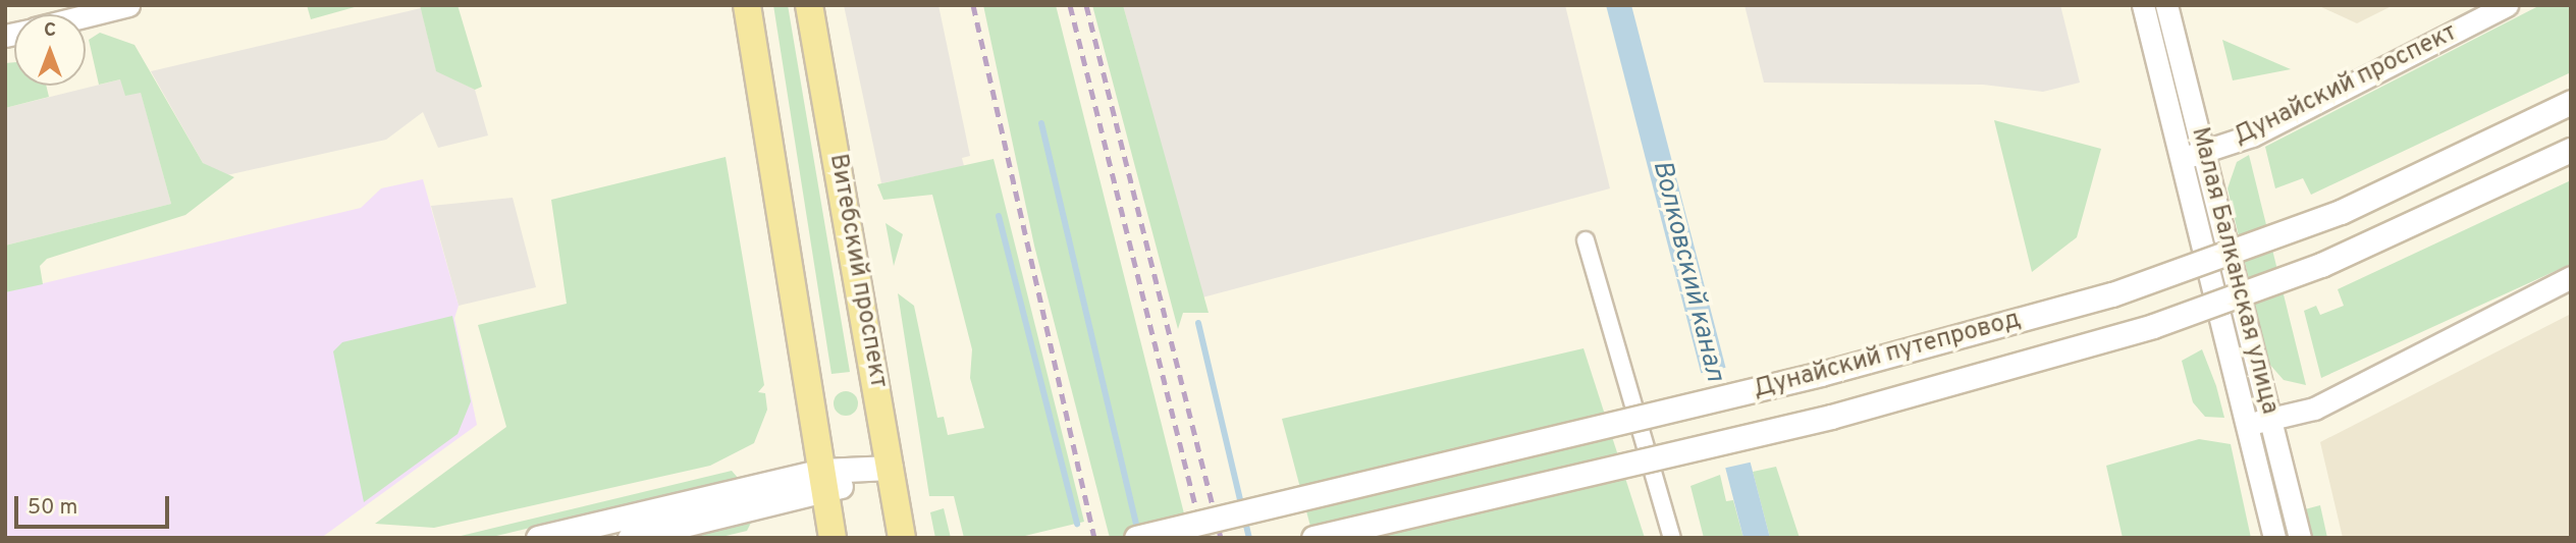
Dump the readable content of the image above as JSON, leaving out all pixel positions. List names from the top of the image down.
{
  "streets": {
    "main road": ["Витебский проспект", "Дунайский путепровод"],
    "street": ["Дунайский проспект", "Малая Балканская улица"]
  },
  "crossings": [
    ["Дунайский проспект", "Малая Балканская улица"]
  ],
  "water": ["Волковский канал"],
  "scale_bar": "50 m",
  "north": "top"
}
